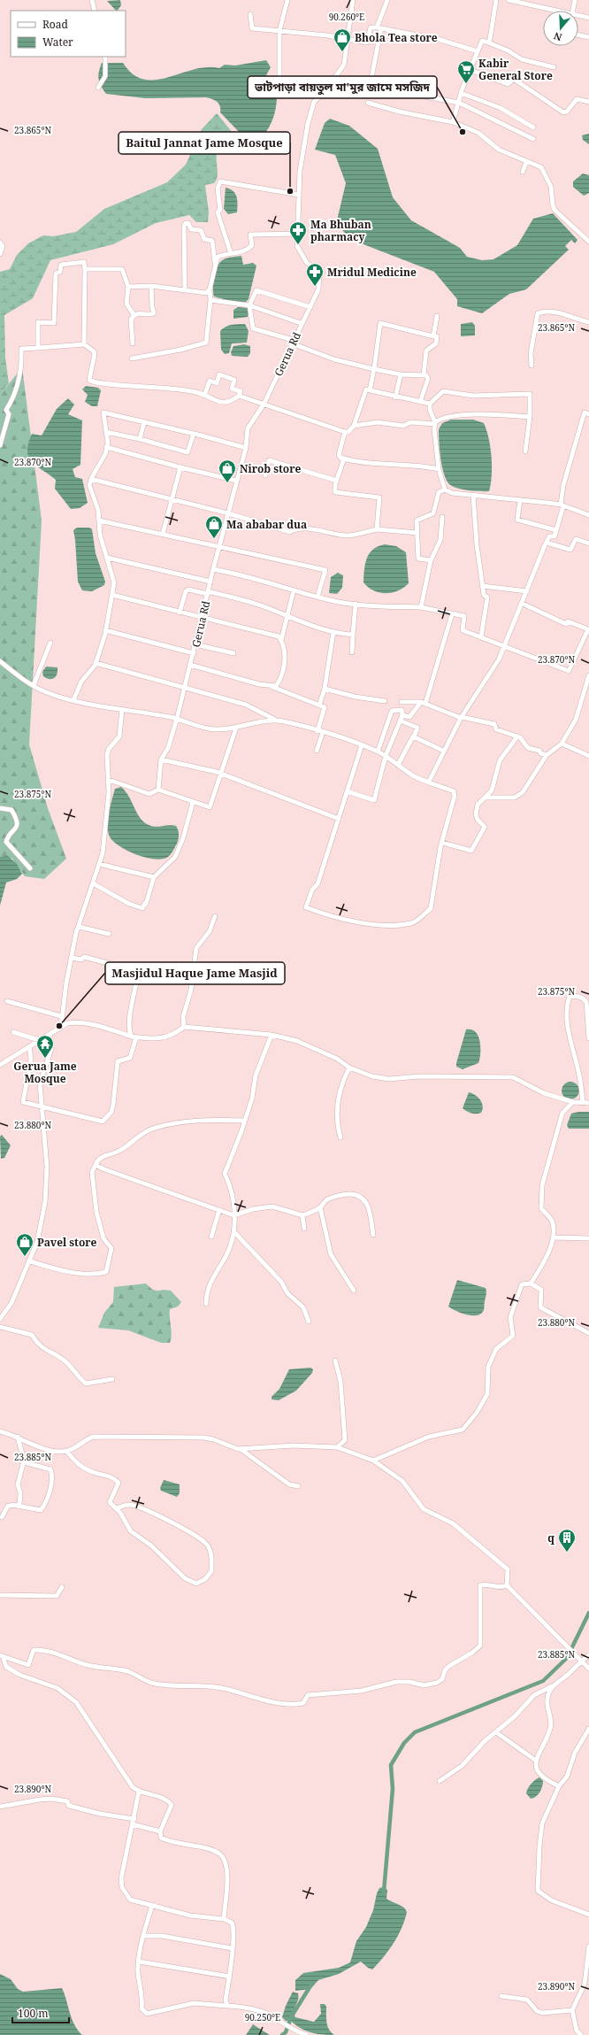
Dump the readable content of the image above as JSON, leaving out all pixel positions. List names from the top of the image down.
{
  "streets": {
    "street": ["Gerua Rd"]
  },
  "places": {
    "shop": [
      "Bhola Tea store",
      "Nirob store",
      "Ma ababar dua",
      "Pavel store"
    ],
    "supermarket": ["Kabir General Store"],
    "other": ["ভাটপাড়া বায়তুল মা'মুর জামে মসজিদ", "Baitul Jannat Jame Mosque", "Masjidul Haque Jame Masjid"],
    "pharmacy": ["Ma Bhuban pharmacy", "Mridul Medicine"],
    "temple": ["Gerua Jame Mosque"],
    "building": ["q"]
  },
  "legend": ["Road", "Water"],
  "scale_bar": "100 m",
  "north": "bottom",
  "coordinates": [
    "90.260°E",
    "23.865°N",
    "23.870°N",
    "23.875°N",
    "23.880°N",
    "23.885°N",
    "23.890°N",
    "90.250°E"
  ]
}
